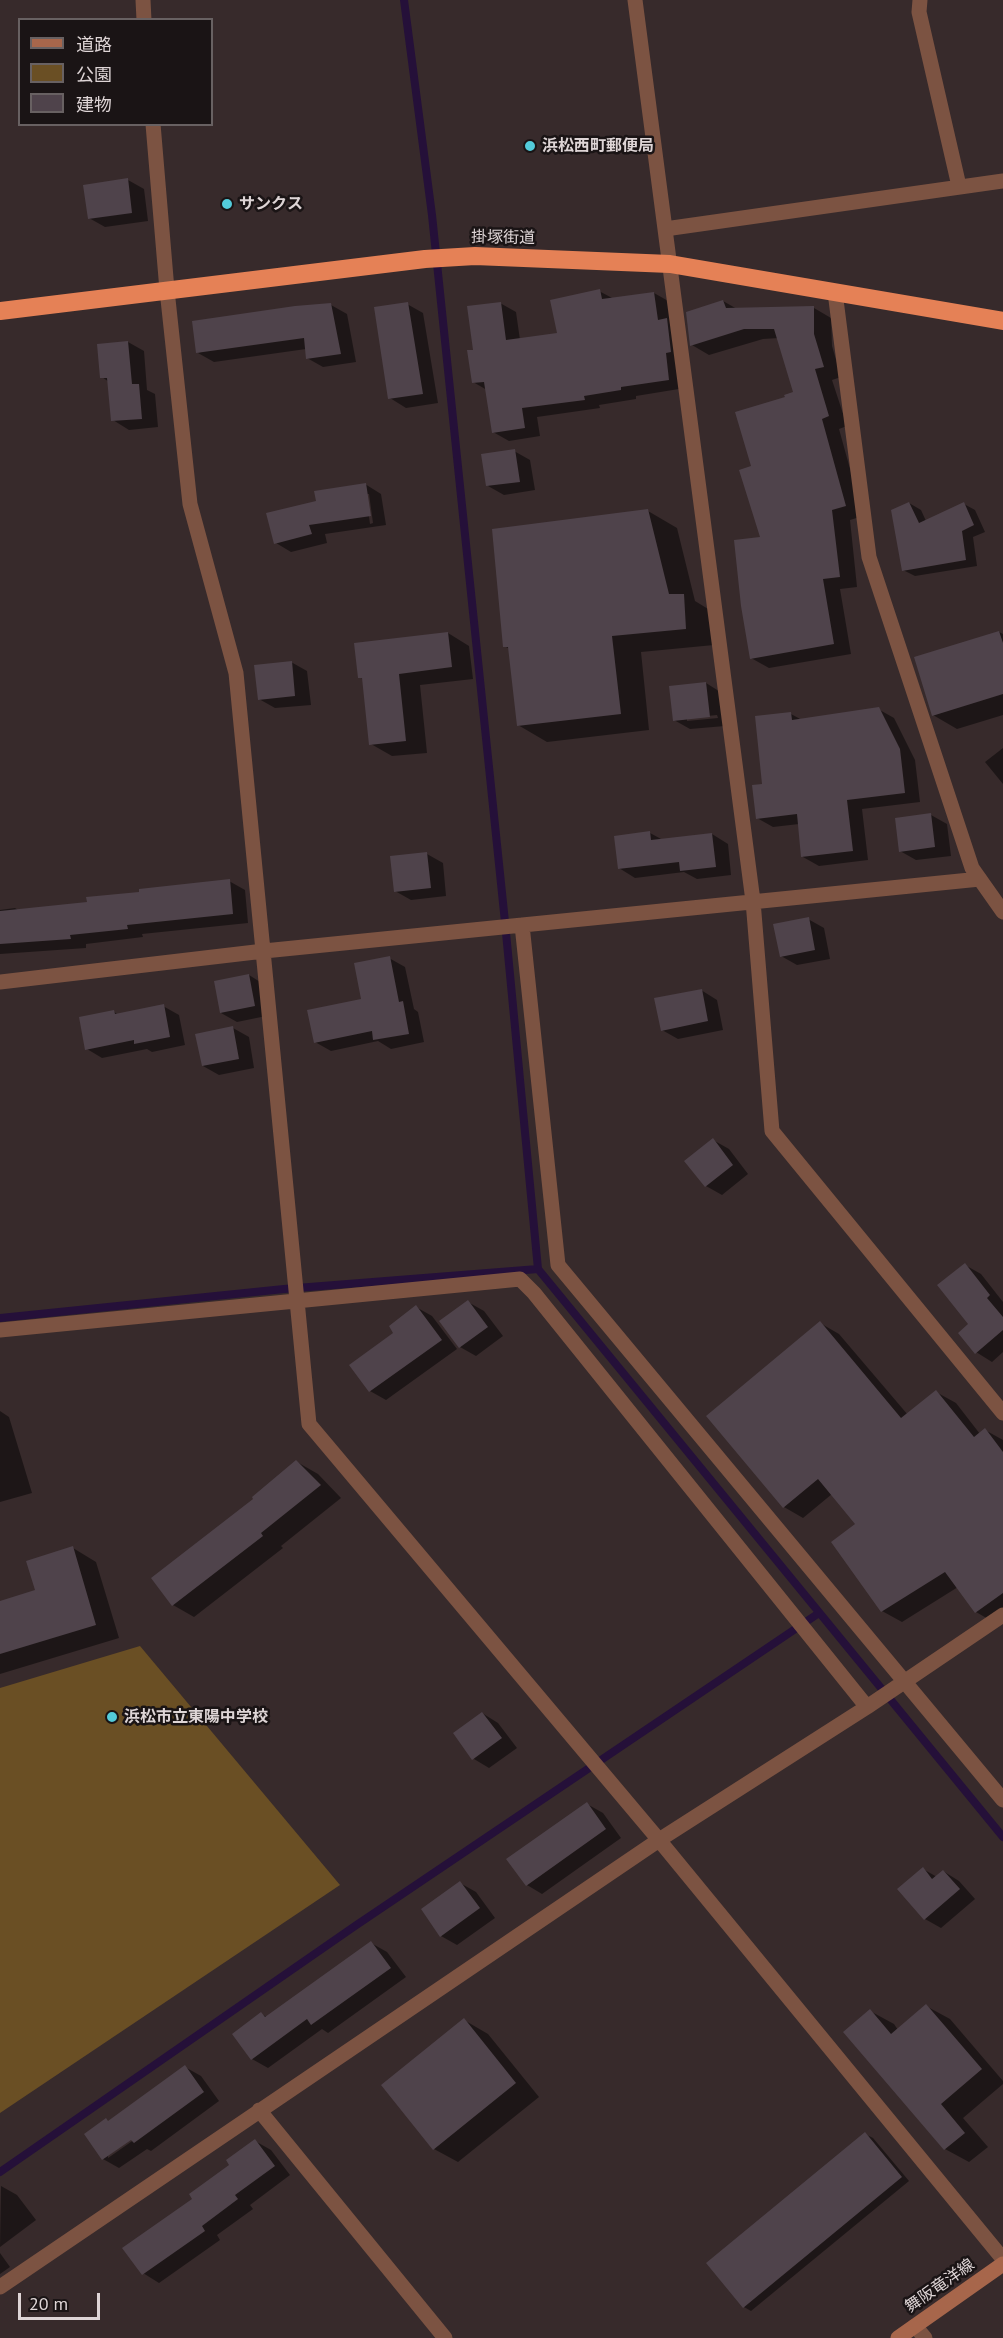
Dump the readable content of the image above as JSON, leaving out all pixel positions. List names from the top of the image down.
{
  "streets": {
    "highway": ["掛塚街道"],
    "main road": ["舞阪竜洋線"]
  },
  "places": ["浜松西町郵便局", "サンクス", "浜松市立東陽中学校"],
  "legend": ["道路", "公園", "建物"],
  "scale_bar": "20 m"
}
